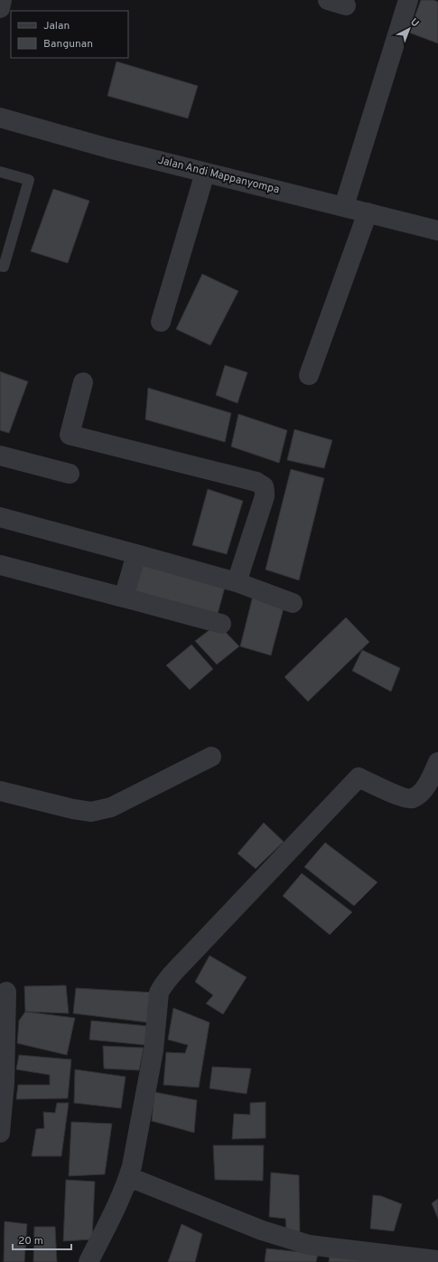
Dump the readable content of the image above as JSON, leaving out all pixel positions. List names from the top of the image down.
{
  "streets": {
    "street": ["Jalan Andi Mappanyompa"]
  },
  "legend": ["Jalan", "Bangunan"],
  "scale_bar": "20 m",
  "north": "top right"
}
